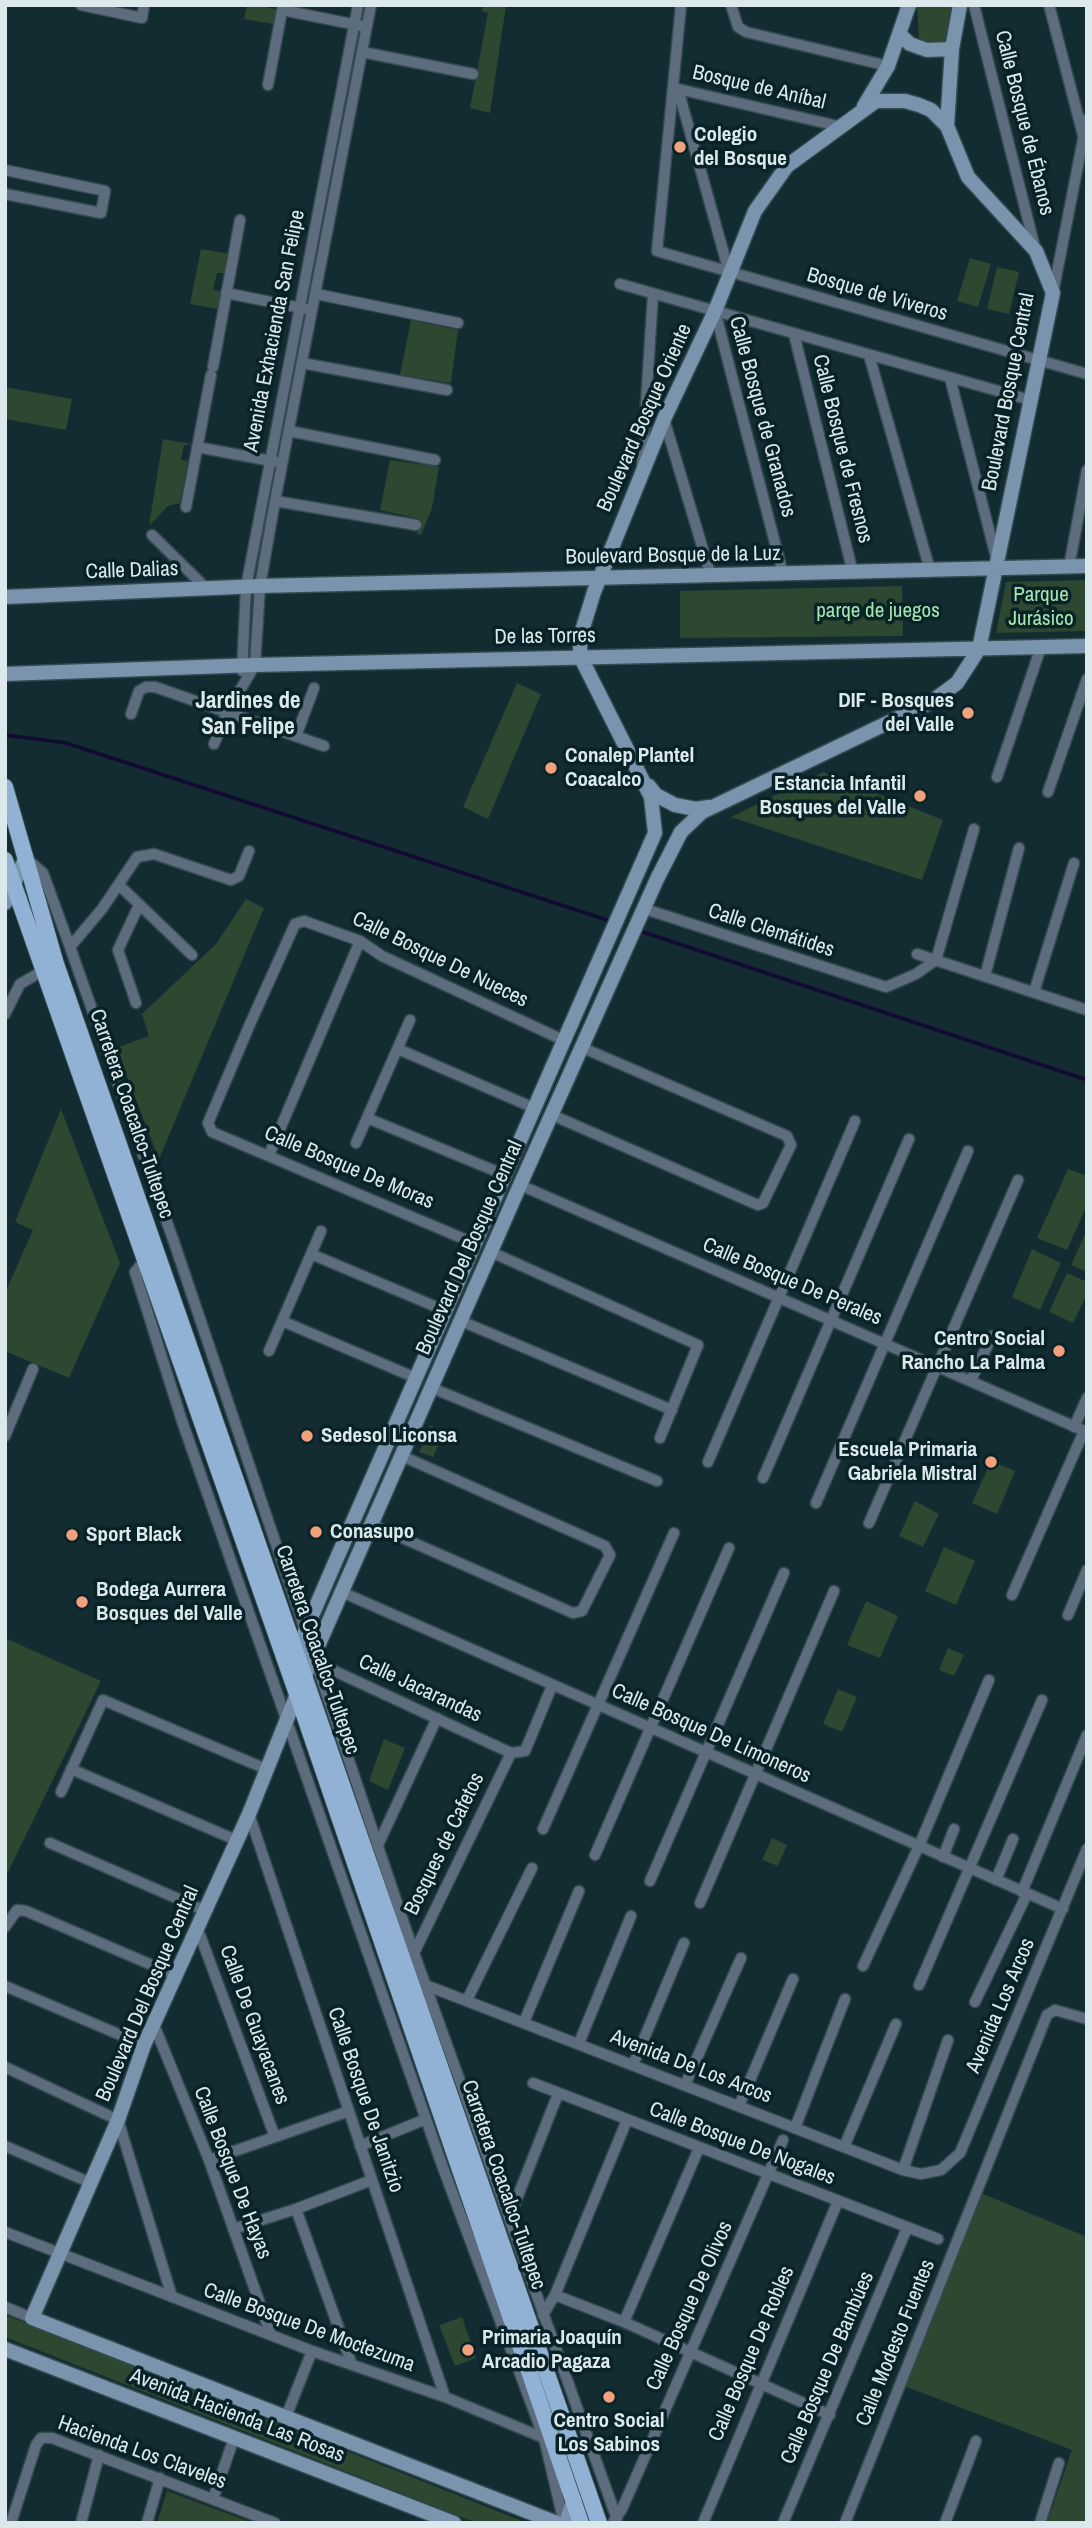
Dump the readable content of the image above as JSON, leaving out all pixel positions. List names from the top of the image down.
{
  "streets": {
    "main road": ["Carretera Coacalco-Tultepec"],
    "street": [
      "Bosque de Aníbal",
      "Calle Bosque de Ébanos",
      "Bosque de Viveros",
      "Avenida Exhacienda San Felipe",
      "Boulevard Bosque Central",
      "Calle Bosque de Granados",
      "Boulevard Bosque Oriente",
      "Calle Bosque de Fresnos",
      "Boulevard Bosque de la Luz",
      "Calle Dalias",
      "De las Torres",
      "Calle Clemátides",
      "Calle Bosque De Nueces",
      "Calle Bosque De Moras",
      "Boulevard Del Bosque Central",
      "Calle Bosque De Perales",
      "Calle Jacarandas",
      "Calle Bosque De Limoneros",
      "Bosques de Cafetos",
      "Avenida Los Arcos",
      "Calle De Guayacanes",
      "Avenida De Los Arcos",
      "Calle Bosque De Janitzio",
      "Calle Bosque De Nogales",
      "Calle Bosque De Hayas",
      "Calle Bosque De Olivos",
      "Calle Bosque De Moctezuma",
      "Calle Modesto Fuentes",
      "Calle Bosque De Robles",
      "Calle Bosque De Bambúes",
      "Avenida Hacienda Las Rosas",
      "Hacienda Los Claveles"
    ]
  },
  "crossings": [
    ["Bosque de Aníbal", "Bosque de Viveros"],
    ["Bosque de Aníbal", "Boulevard Bosque Oriente"],
    ["Calle Bosque de Ébanos", "Boulevard Bosque Central"],
    ["Bosque de Viveros", "Boulevard Bosque Central"],
    ["Bosque de Viveros", "Boulevard Bosque Oriente"],
    ["Avenida Exhacienda San Felipe", "Boulevard Bosque de la Luz"],
    ["Avenida Exhacienda San Felipe", "Calle Dalias"],
    ["Avenida Exhacienda San Felipe", "De las Torres"],
    ["Boulevard Bosque Central", "Boulevard Bosque de la Luz"],
    ["Boulevard Bosque Central", "De las Torres"],
    ["Calle Bosque de Granados", "Boulevard Bosque Oriente"],
    ["Calle Bosque de Granados", "Boulevard Bosque de la Luz"],
    ["Boulevard Bosque Oriente", "Boulevard Bosque de la Luz"],
    ["Boulevard Bosque Oriente", "De las Torres"],
    ["Calle Bosque de Fresnos", "Boulevard Bosque de la Luz"],
    ["Boulevard Bosque de la Luz", "Calle Dalias"],
    ["Calle Clemátides", "Boulevard Del Bosque Central"],
    ["Calle Bosque De Nueces", "Calle Bosque De Moras"],
    ["Calle Bosque De Nueces", "Boulevard Del Bosque Central"],
    ["Carretera Coacalco-Tultepec", "Boulevard Del Bosque Central"],
    ["Carretera Coacalco-Tultepec", "Calle Jacarandas"],
    ["Calle Bosque De Moras", "Boulevard Del Bosque Central"],
    ["Boulevard Del Bosque Central", "Calle Bosque De Perales"],
    ["Boulevard Del Bosque Central", "Calle Jacarandas"],
    ["Boulevard Del Bosque Central", "Calle Bosque De Limoneros"],
    ["Boulevard Del Bosque Central", "Calle De Guayacanes"],
    ["Boulevard Del Bosque Central", "Calle Bosque De Janitzio"],
    ["Boulevard Del Bosque Central", "Calle Bosque De Hayas"],
    ["Boulevard Del Bosque Central", "Calle Bosque De Moctezuma"],
    ["Calle Jacarandas", "Bosques de Cafetos"],
    ["Calle Bosque De Limoneros", "Avenida Los Arcos"],
    ["Avenida Los Arcos", "Avenida De Los Arcos"],
    ["Calle Bosque De Janitzio", "Calle Bosque De Moctezuma"],
    ["Calle Bosque De Nogales", "Calle Bosque De Olivos"],
    ["Calle Bosque De Nogales", "Calle Bosque De Robles"],
    ["Calle Bosque De Nogales", "Calle Bosque De Bambúes"],
    ["Calle Bosque De Hayas", "Calle Bosque De Moctezuma"]
  ],
  "districts": ["Jardines de San Felipe"],
  "parks": ["Parque Jurásico", "parqe de juegos"],
  "places": [
    "Colegio del Bosque",
    "DIF - Bosques del Valle",
    "Conalep Plantel Coacalco",
    "Estancia Infantil Bosques del Valle",
    "Centro Social Rancho La Palma",
    "Sedesol Liconsa",
    "Escuela Primaria Gabriela Mistral",
    "Conasupo",
    "Sport Black",
    "Bodega Aurrera Bosques del Valle",
    "Primaria Joaquín Arcadio Pagaza",
    "Centro Social Los Sabinos"
  ]
}
